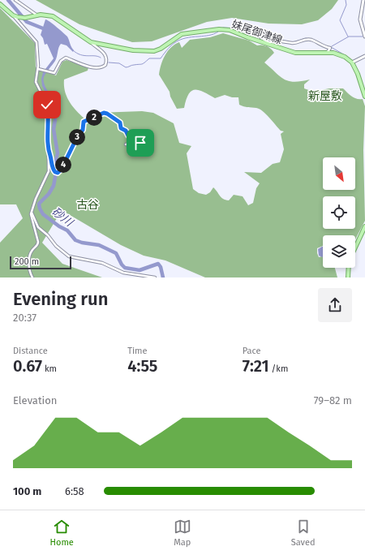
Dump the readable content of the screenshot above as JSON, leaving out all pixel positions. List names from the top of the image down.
{
  "streets": {
    "main road": ["妹尾御津線"]
  },
  "districts": ["新屋敷", "古谷"],
  "water": ["砂川"],
  "scale_bar": "200 m",
  "north": "bottom right",
  "page": {
    "pins": ["2", "3", "4"],
    "scale": "200 m",
    "heading": ["Evening run", "20:37"],
    "stats": [
      ["Distance", "0.67 km"],
      ["Time", "4:55"],
      ["Pace", "7:21 /km"]
    ],
    "chart": ["Elevation", "79–82 m"],
    "list": [
      {
        "name": "100 m",
        "note": "6:58"
      }
    ],
    "tabs": ["Home", "Map", "Saved"]
  }
}
